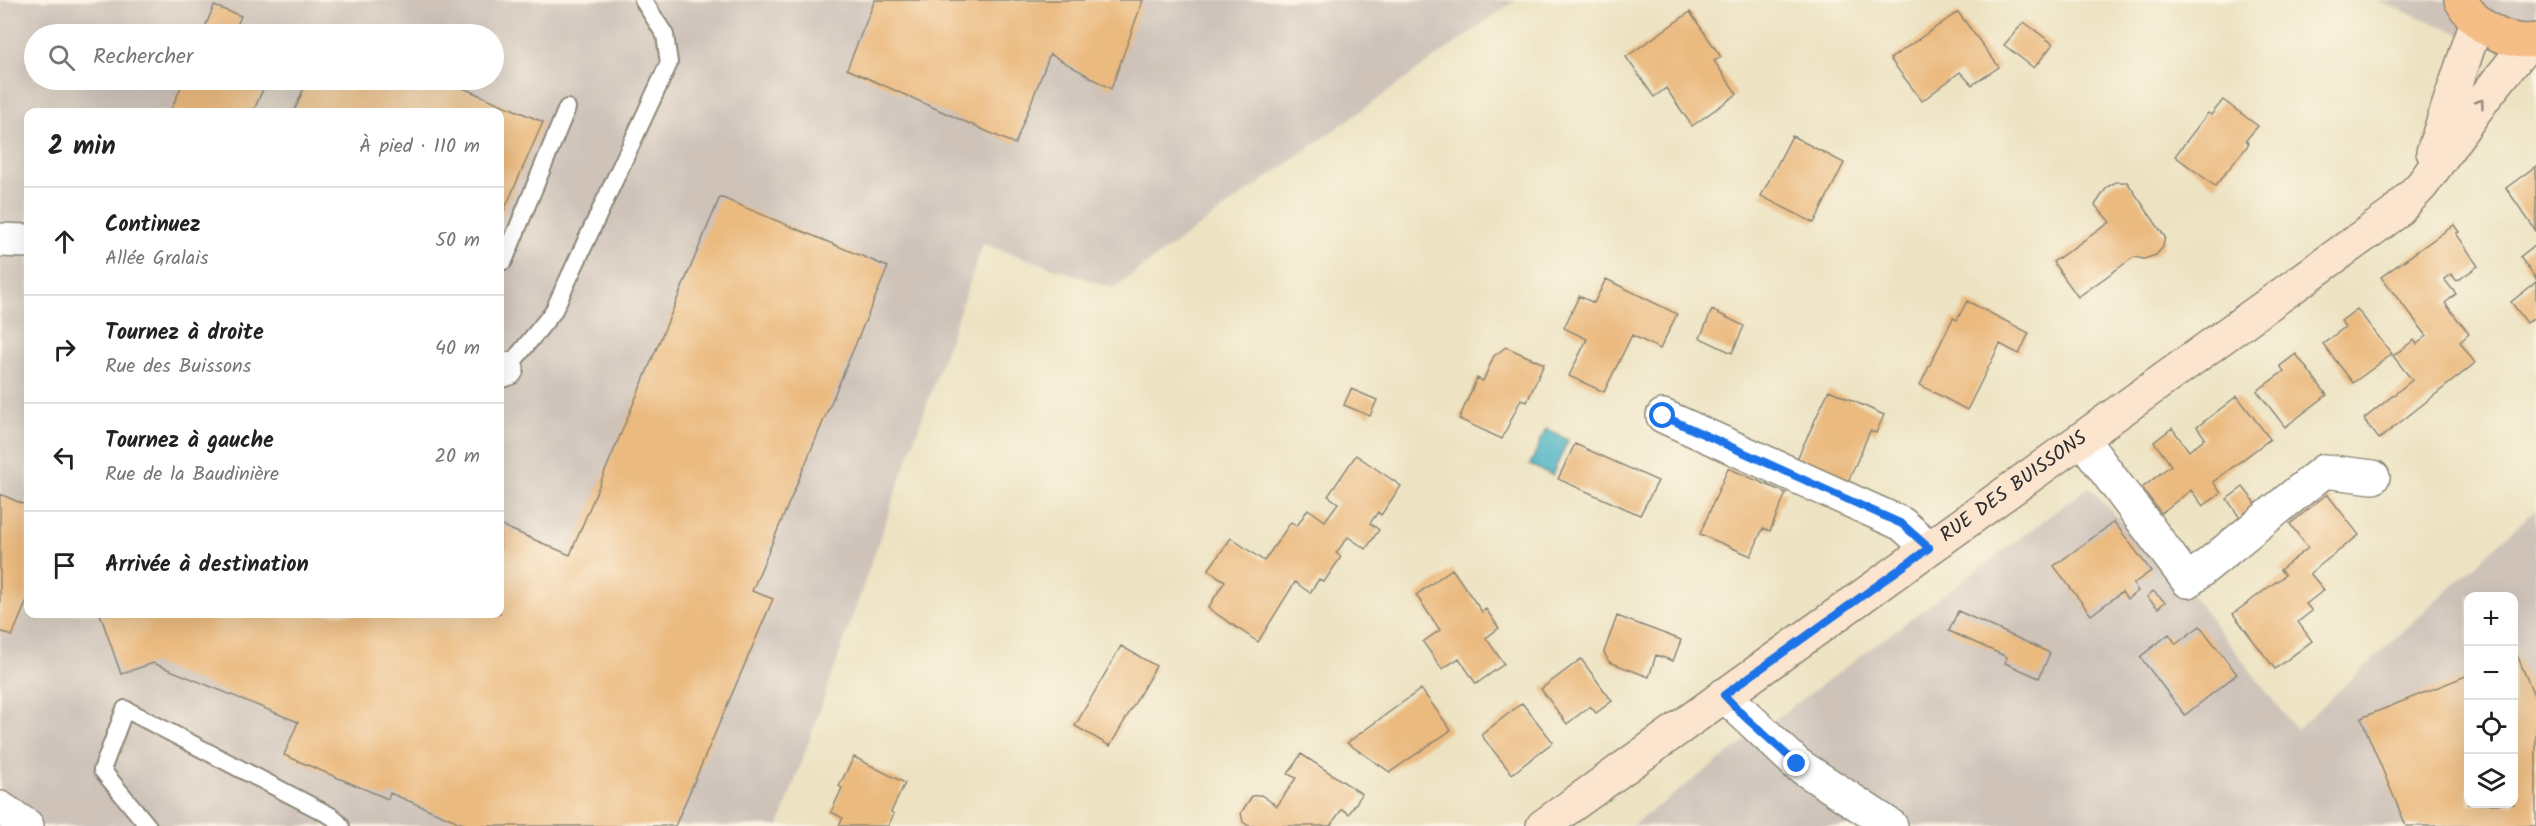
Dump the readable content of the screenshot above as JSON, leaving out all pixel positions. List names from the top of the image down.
{
  "streets": {
    "street": ["RUE DES BUISSONS"]
  },
  "page": {
    "search": "Rechercher",
    "heading": ["2 min", "À pied · 110 m"],
    "list": [
      ["Continuez", "Allée Gralais", "50 m"],
      ["Tournez à droite", "Rue des Buissons", "40 m"],
      ["Tournez à gauche", "Rue de la Baudinière", "20 m"],
      "Arrivée à destination"
    ],
    "map_buttons": ["+", "−"]
  }
}
